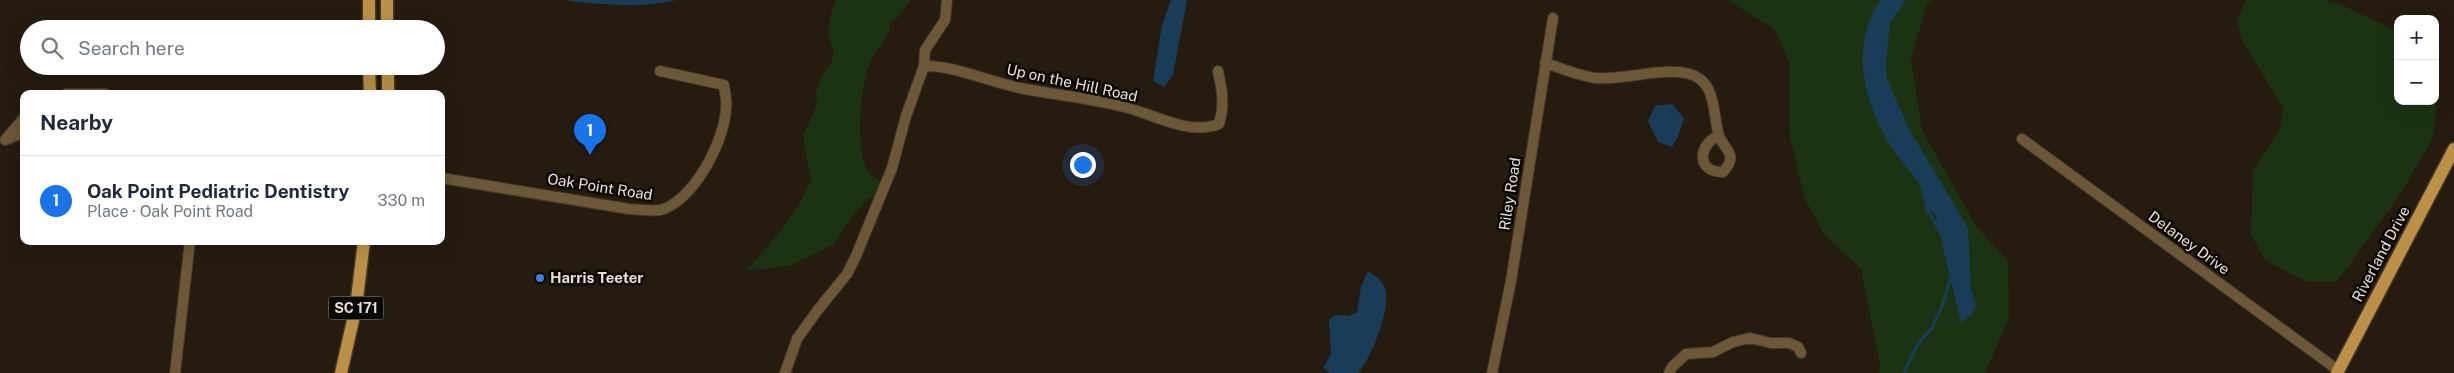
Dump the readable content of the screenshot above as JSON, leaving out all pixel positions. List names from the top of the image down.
{
  "streets": {
    "main road": ["Riverland Drive", "SC 171"],
    "street": [
      "Up on the Hill Road",
      "Oak Point Road",
      "Riley Road",
      "Delaney Drive"
    ]
  },
  "crossings": [
    ["Delaney Drive", "Riverland Drive"]
  ],
  "places": ["Harris Teeter"],
  "page": {
    "map_buttons": ["+", "−"],
    "search": "Search here",
    "heading": "Nearby",
    "pins": "1",
    "list": [
      {
        "mark": "1",
        "name": "Oak Point Pediatric Dentistry",
        "note": "Place · Oak Point Road",
        "value": "330 m"
      }
    ]
  }
}
